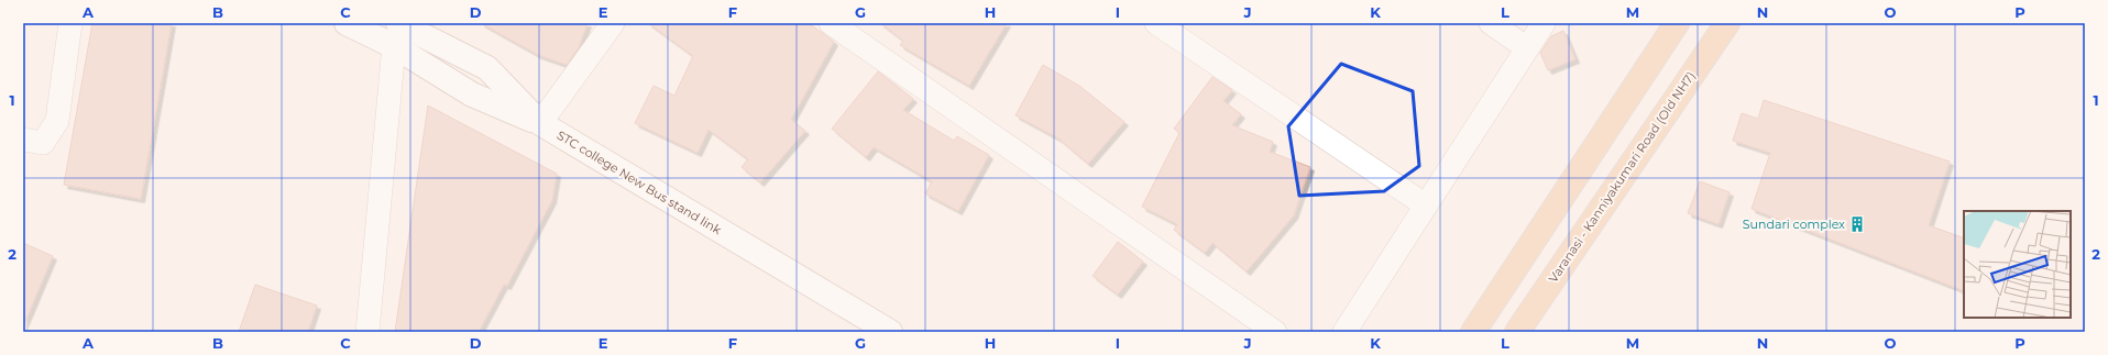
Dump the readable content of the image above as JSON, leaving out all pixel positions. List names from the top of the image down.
{
  "streets": {
    "main road": ["Varanasi - Kanniyakumari Road (Old NH7)"],
    "street": ["STC college New Bus stand link"]
  },
  "places": {
    "building": ["Sundari complex"]
  },
  "grid": {
    "columns": [
      "A",
      "B",
      "C",
      "D",
      "E",
      "F",
      "G",
      "H",
      "I",
      "J",
      "K",
      "L",
      "M",
      "N",
      "O",
      "P"
    ],
    "rows": ["1", "2"]
  }
}
